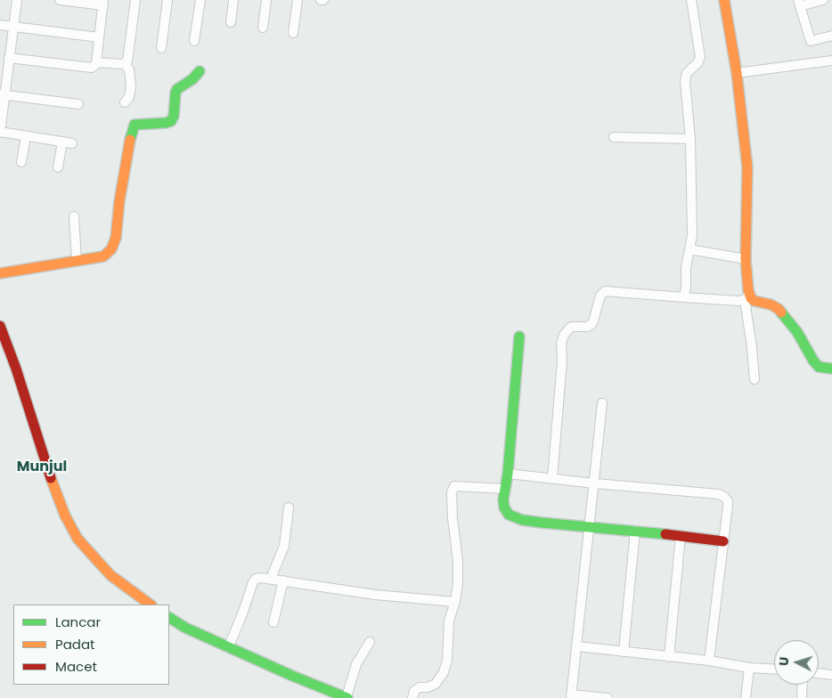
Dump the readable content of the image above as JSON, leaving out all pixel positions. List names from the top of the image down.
{
  "districts": ["Munjul"],
  "legend": ["Lancar", "Padat", "Macet"],
  "north": "left"
}
